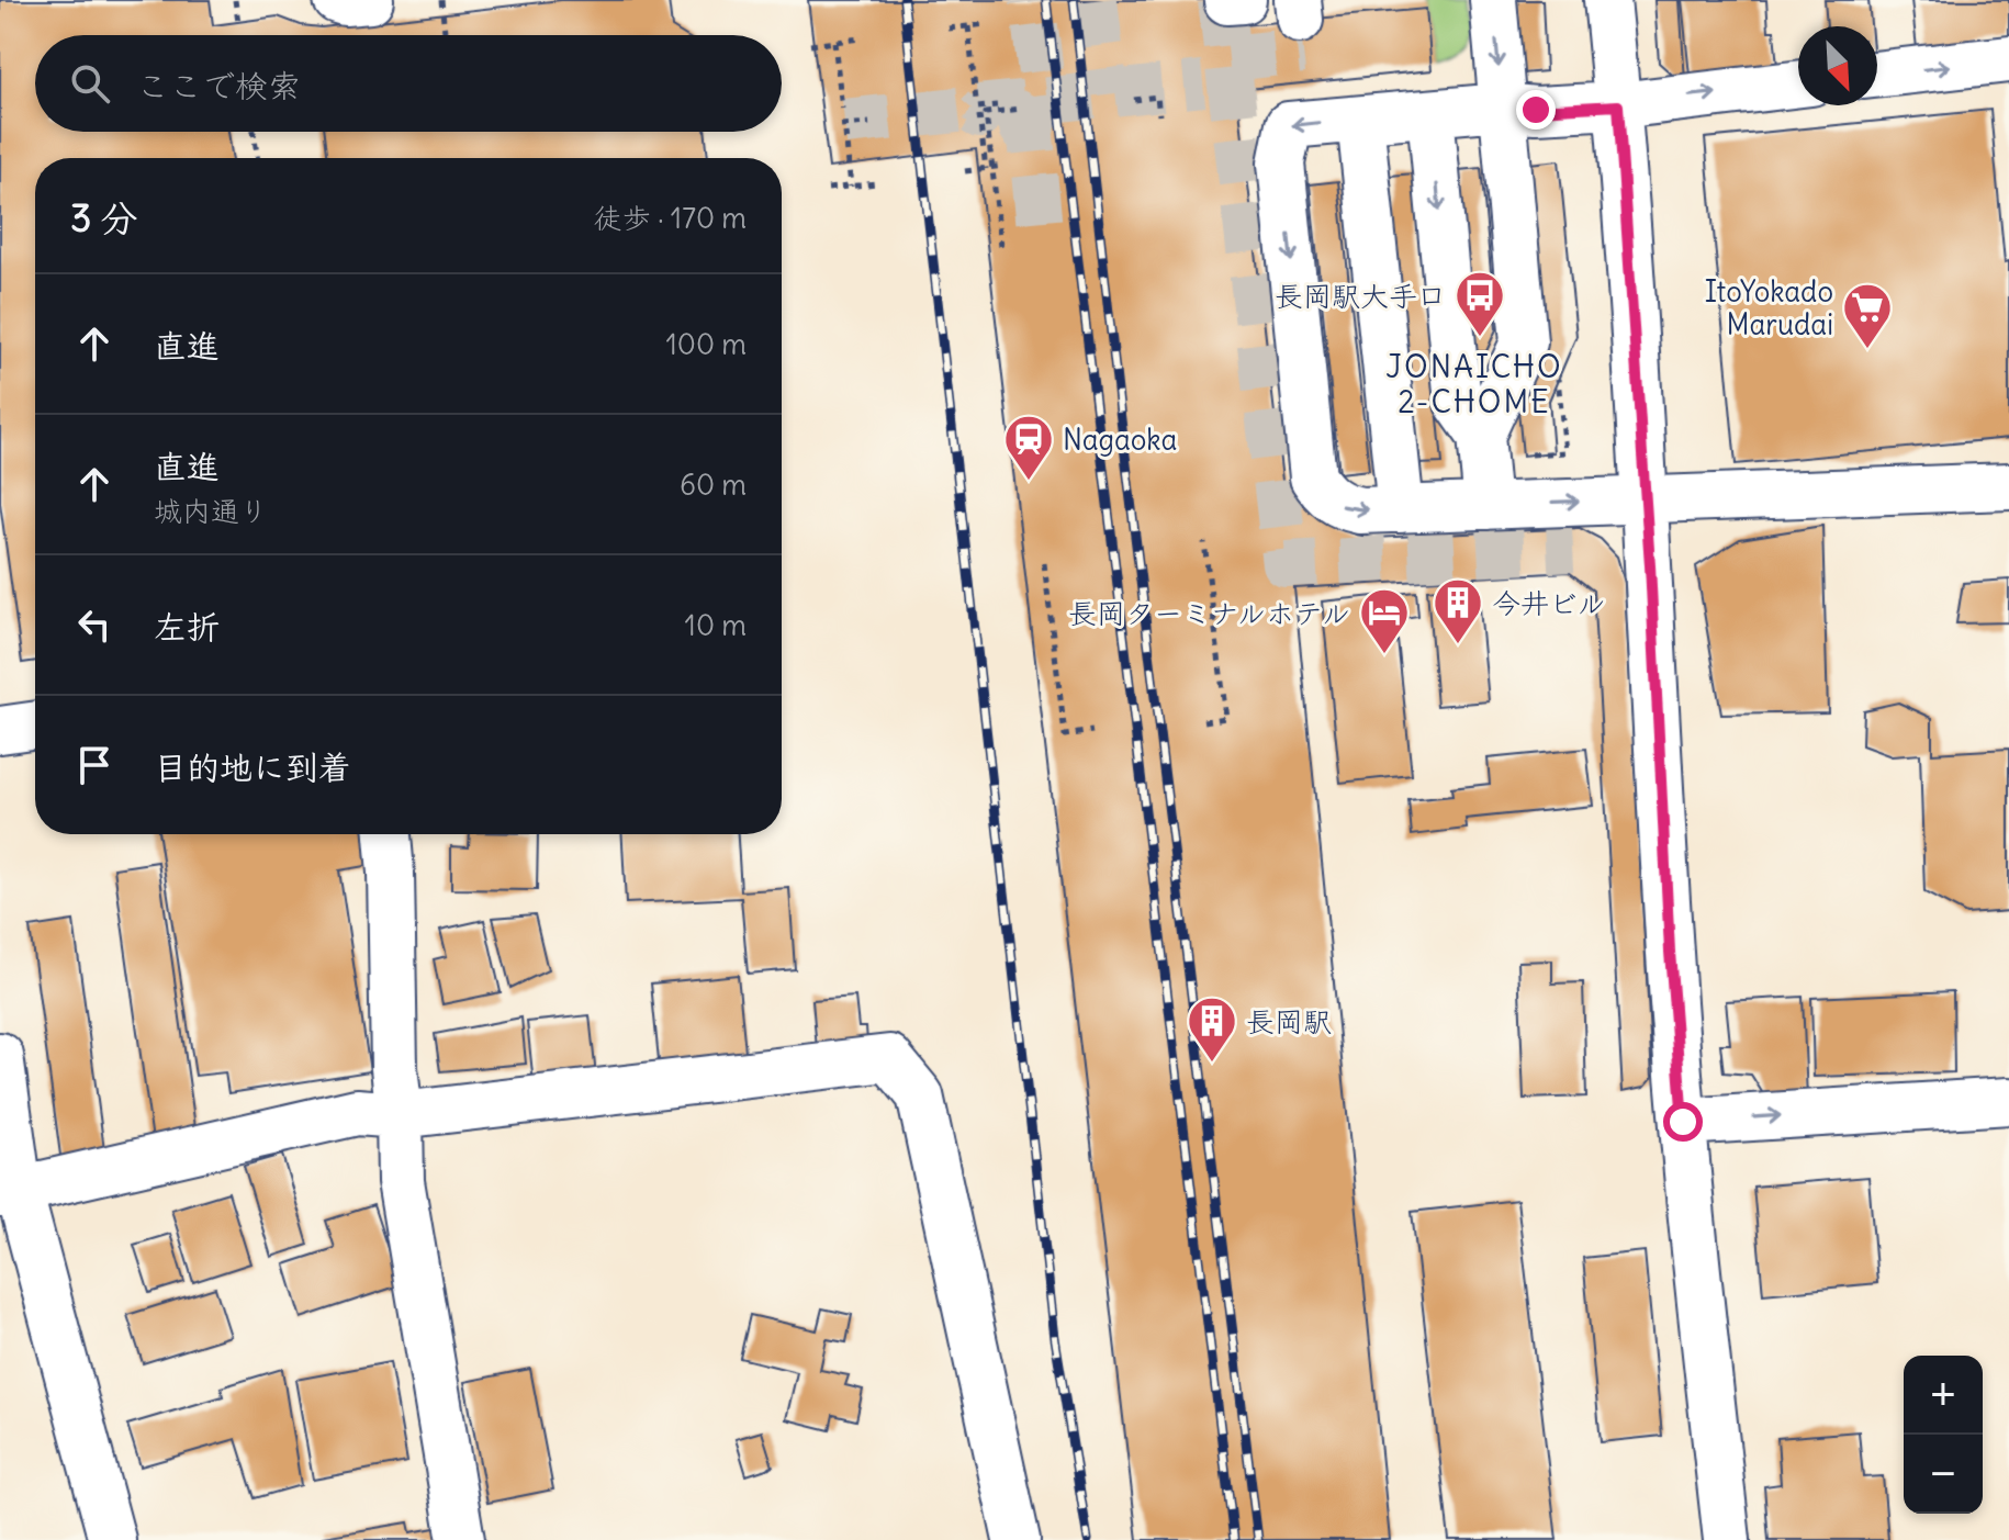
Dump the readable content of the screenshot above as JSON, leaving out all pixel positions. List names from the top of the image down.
{
  "districts": ["JONAICHO 2-CHOME"],
  "places": {
    "bus stop": ["長岡駅大手口"],
    "supermarket": ["ItoYokado Marudai"],
    "station": ["Nagaoka"],
    "building": ["今井ビル", "長岡駅"],
    "hotel": ["長岡ターミナルホテル"]
  },
  "north": "bottom right",
  "page": {
    "search": "ここで検索",
    "heading": ["3 分", "徒歩 · 170 m"],
    "list": [
      ["直進", "100 m"],
      ["直進", "城内通り", "60 m"],
      ["左折", "10 m"],
      "目的地に到着"
    ],
    "map_buttons": ["+", "−"]
  }
}
